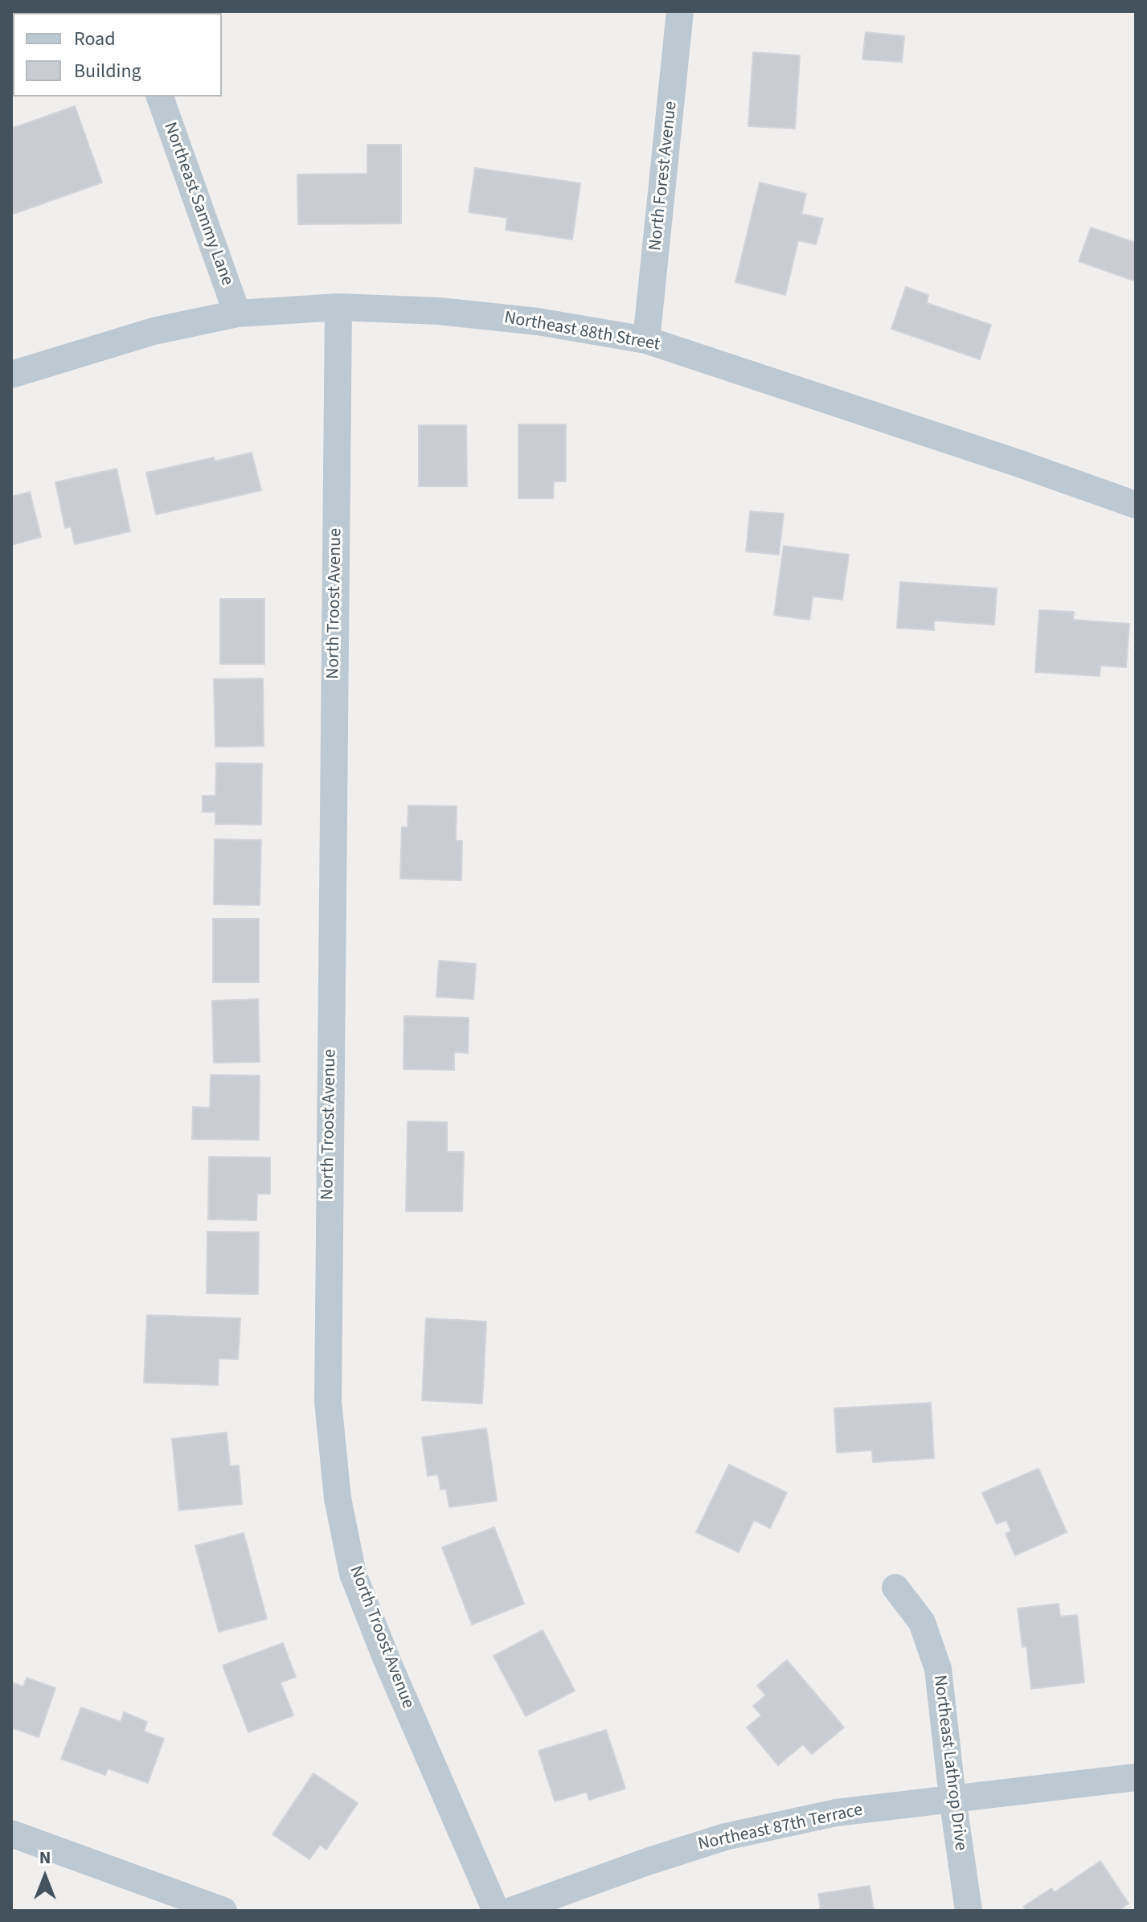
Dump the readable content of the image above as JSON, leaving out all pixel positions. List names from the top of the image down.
{
  "streets": {
    "street": [
      "North Forest Avenue",
      "Northeast Sammy Lane",
      "Northeast 88th Street",
      "North Troost Avenue",
      "Northeast Lathrop Drive",
      "Northeast 87th Terrace"
    ]
  },
  "crossings": [
    ["North Forest Avenue", "Northeast 88th Street"],
    ["Northeast Sammy Lane", "Northeast 88th Street"],
    ["Northeast 88th Street", "North Troost Avenue"],
    ["Northeast Lathrop Drive", "Northeast 87th Terrace"]
  ],
  "legend": ["Road", "Building"],
  "north": "top"
}
